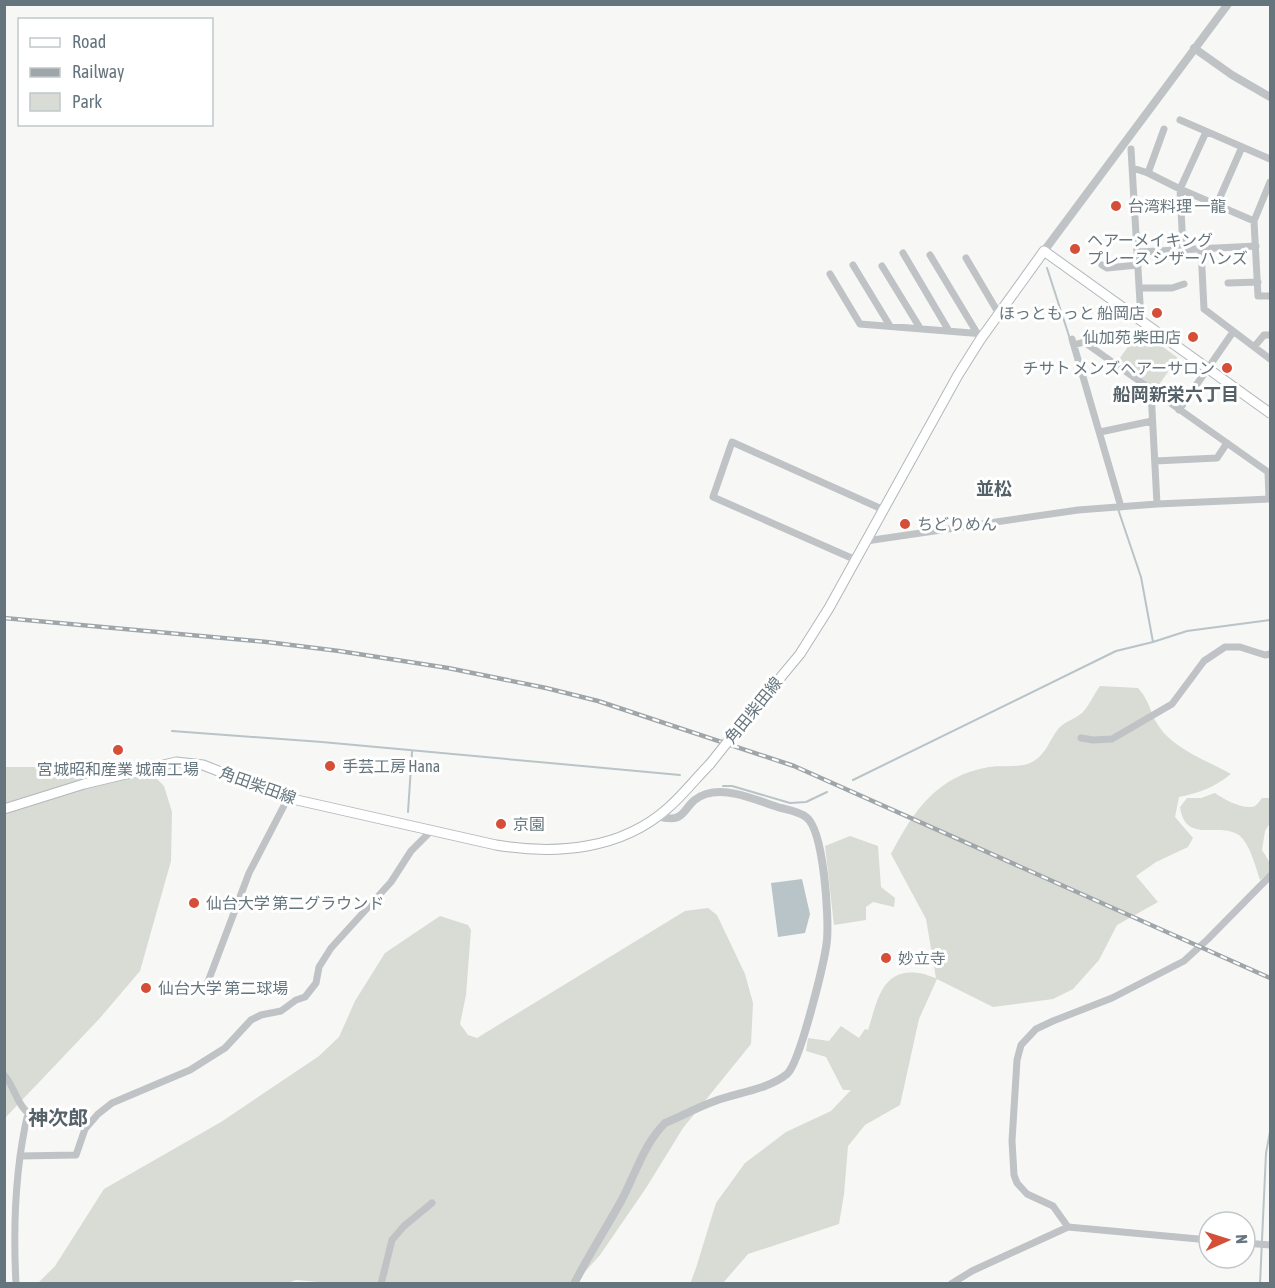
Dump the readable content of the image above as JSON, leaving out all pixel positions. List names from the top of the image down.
{
  "streets": {
    "main road": ["角田柴田線"]
  },
  "districts": ["船岡新栄六丁目", "並松", "神次郎"],
  "places": [
    "台湾料理 一龍",
    "ヘアーメイキング プレース シザーハンズ",
    "ほっともっと 船岡店",
    "仙加苑 柴田店",
    "チサト メンズヘアーサロン",
    "ちどりめん",
    "宮城昭和産業 城南工場",
    "手芸工房 Hana",
    "京園",
    "仙台大学 第二グラウンド",
    "妙立寺",
    "仙台大学 第二球場"
  ],
  "legend": ["Road", "Railway", "Park"],
  "north": "right"
}
